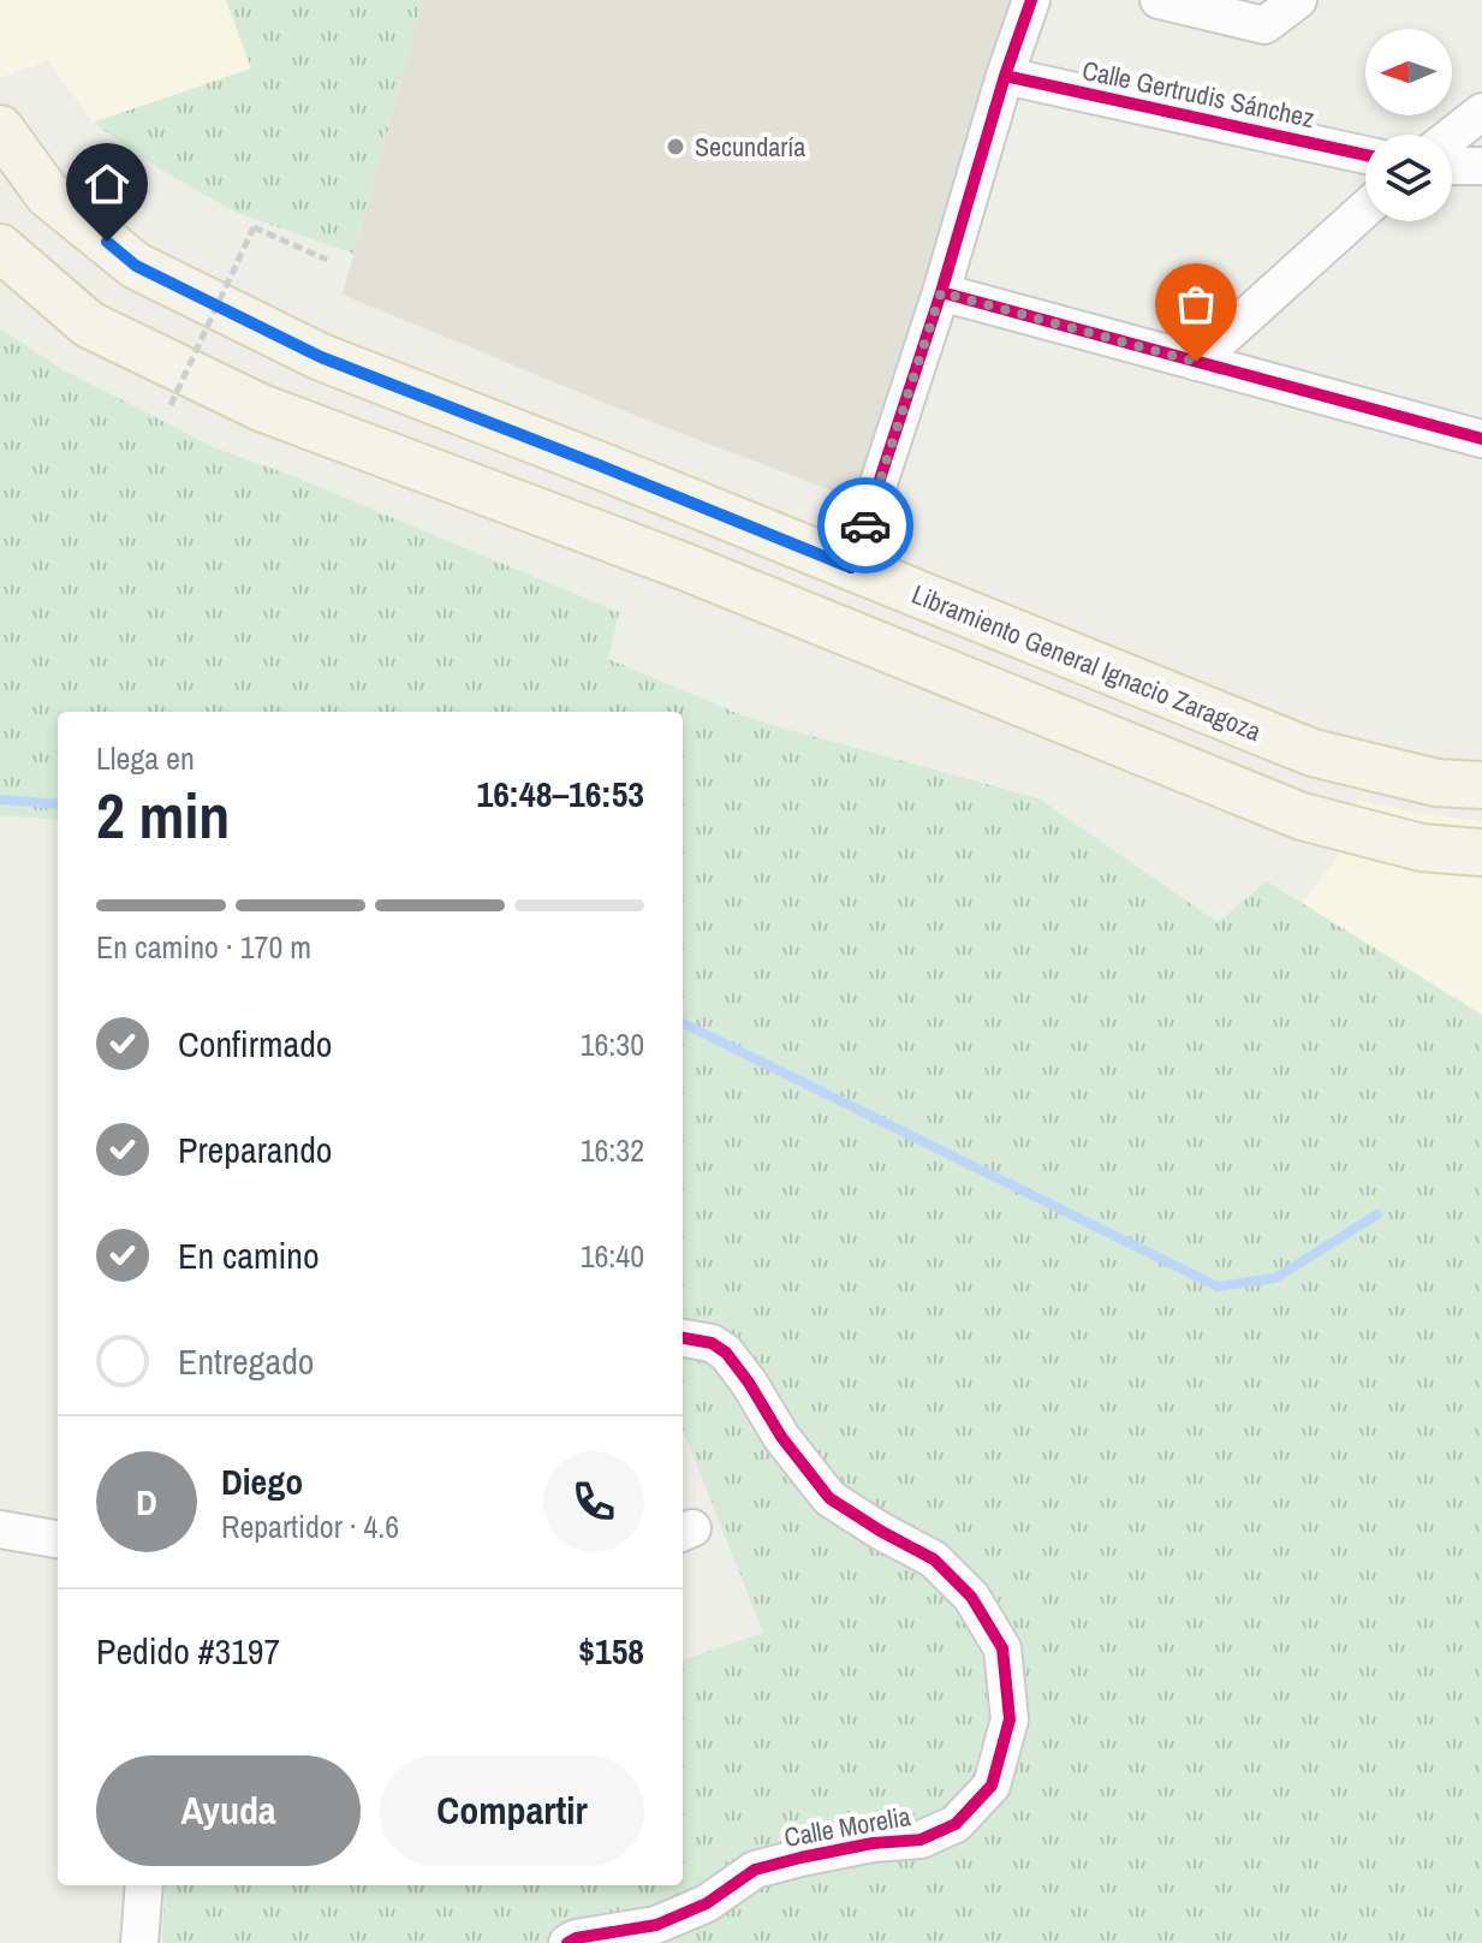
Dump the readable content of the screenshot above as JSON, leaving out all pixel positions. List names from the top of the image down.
{
  "streets": {
    "main road": ["Libramiento General Ignacio Zaragoza"],
    "street": ["Calle Gertrudis Sánchez", "Calle Morelia"]
  },
  "places": ["Secundaría"],
  "north": "left",
  "page": {
    "heading": ["2 min", "Llega en", "16:48–16:53"],
    "panel": [
      "Diego",
      "Repartidor · 4.6",
      "Pedido #3197",
      "$158"
    ],
    "bar": "En camino · 170 m",
    "list": [
      ["Confirmado", "16:30"],
      ["Preparando", "16:32"],
      ["En camino", "16:40"],
      "Entregado"
    ],
    "round": "D",
    "buttons": ["Ayuda", "Compartir"]
  }
}
